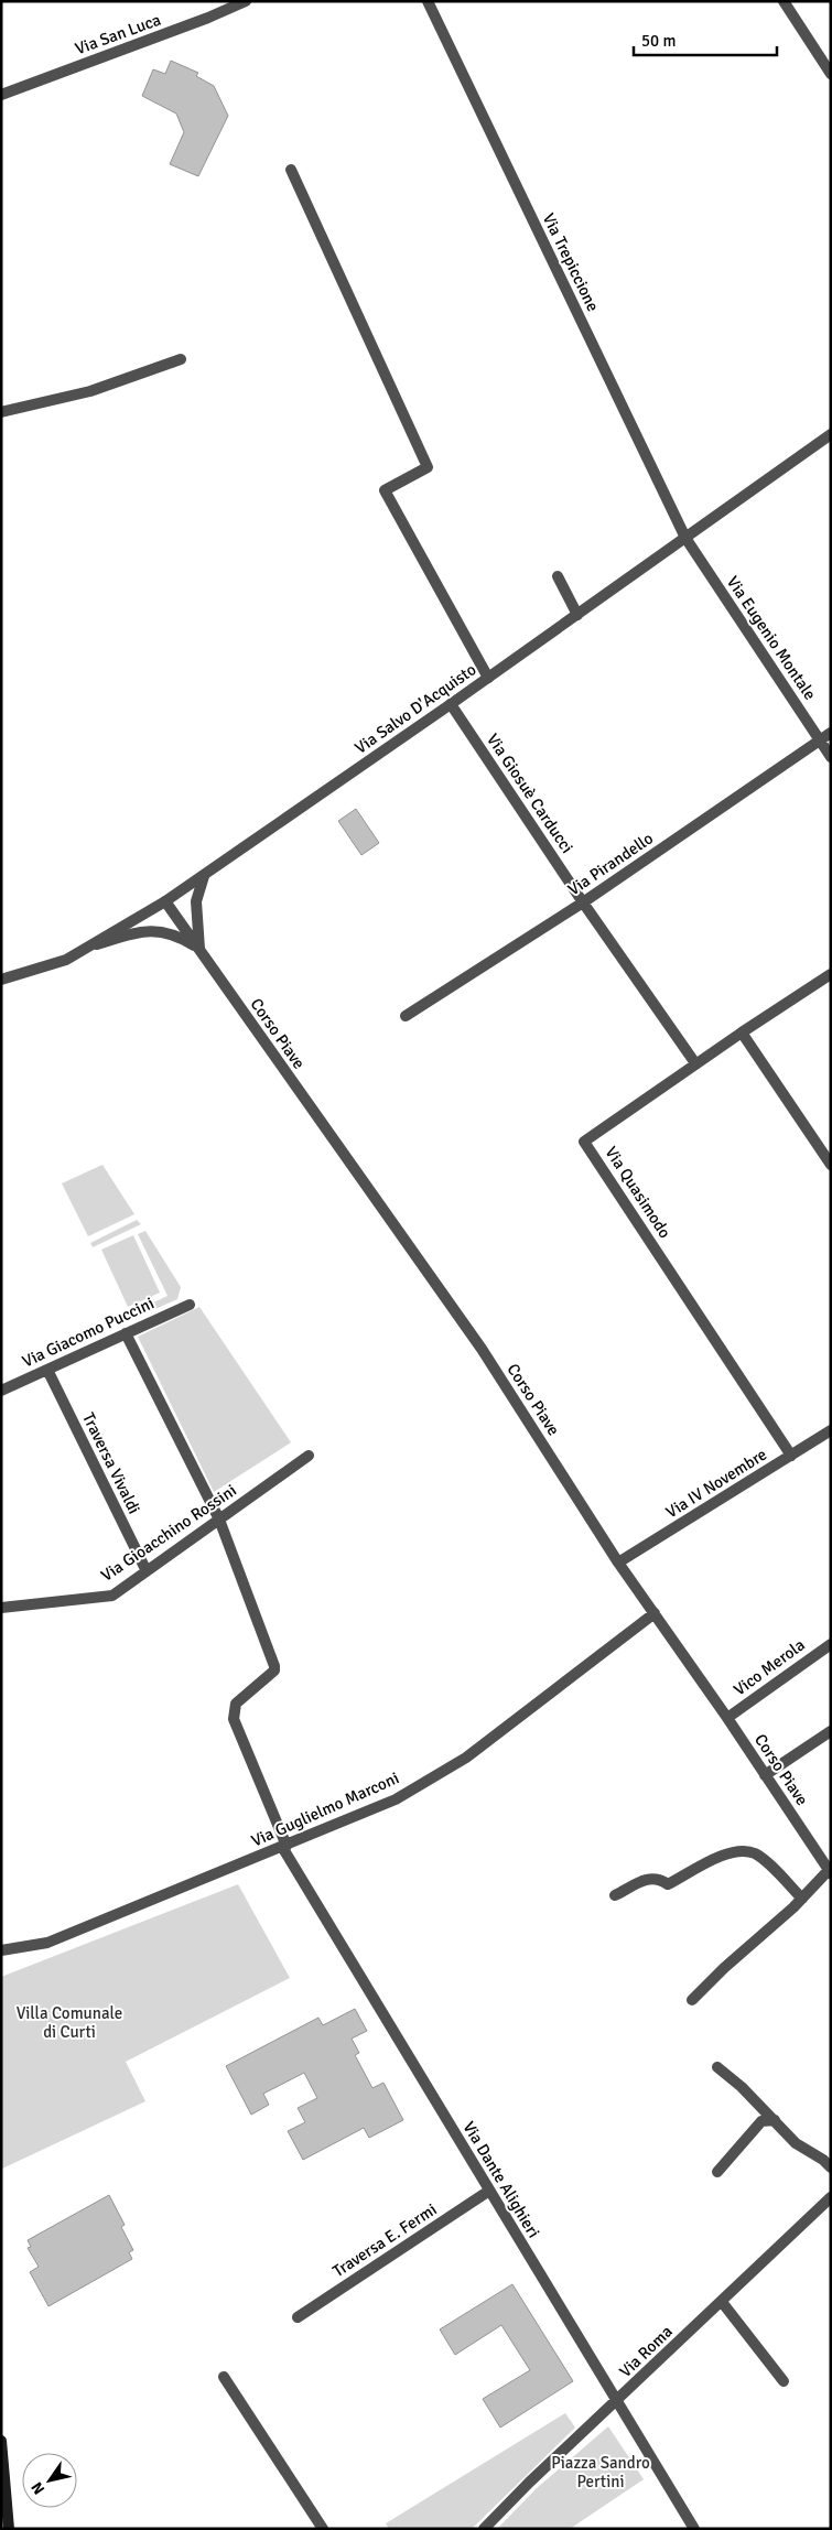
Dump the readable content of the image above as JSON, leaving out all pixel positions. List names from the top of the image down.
{
  "streets": {
    "street": [
      "Via San Luca",
      "Via Trepiccione",
      "Via Eugenio Montale",
      "Via Salvo D'Acquisto",
      "Via Giosuè Carducci",
      "Via Pirandello",
      "Corso Piave",
      "Via Quasimodo",
      "Via Giacomo Puccini",
      "Traversa Vivaldi",
      "Via IV Novembre",
      "Via Gioacchino Rossini",
      "Vico Merola",
      "Via Guglielmo Marconi",
      "Via Dante Alighieri",
      "Traversa E. Fermi",
      "Via Roma"
    ]
  },
  "crossings": [
    ["Via Trepiccione", "Via Eugenio Montale"],
    ["Via Trepiccione", "Via Salvo D'Acquisto"],
    ["Via Eugenio Montale", "Via Salvo D'Acquisto"],
    ["Via Eugenio Montale", "Via Pirandello"],
    ["Via Salvo D'Acquisto", "Via Giosuè Carducci"],
    ["Via Salvo D'Acquisto", "Corso Piave"],
    ["Via Giosuè Carducci", "Via Pirandello"],
    ["Via Giosuè Carducci", "Via Quasimodo"],
    ["Corso Piave", "Via IV Novembre"],
    ["Corso Piave", "Vico Merola"],
    ["Corso Piave", "Via Guglielmo Marconi"],
    ["Via Quasimodo", "Via IV Novembre"],
    ["Via Giacomo Puccini", "Traversa Vivaldi"],
    ["Traversa Vivaldi", "Via Gioacchino Rossini"],
    ["Via Gioacchino Rossini", "Via Dante Alighieri"],
    ["Via Guglielmo Marconi", "Via Dante Alighieri"],
    ["Via Dante Alighieri", "Traversa E. Fermi"],
    ["Via Dante Alighieri", "Via Roma"]
  ],
  "parks": ["Villa Comunale di Curti", "Piazza Sandro Pertini"],
  "scale_bar": "50 m",
  "north": "bottom left"
}
